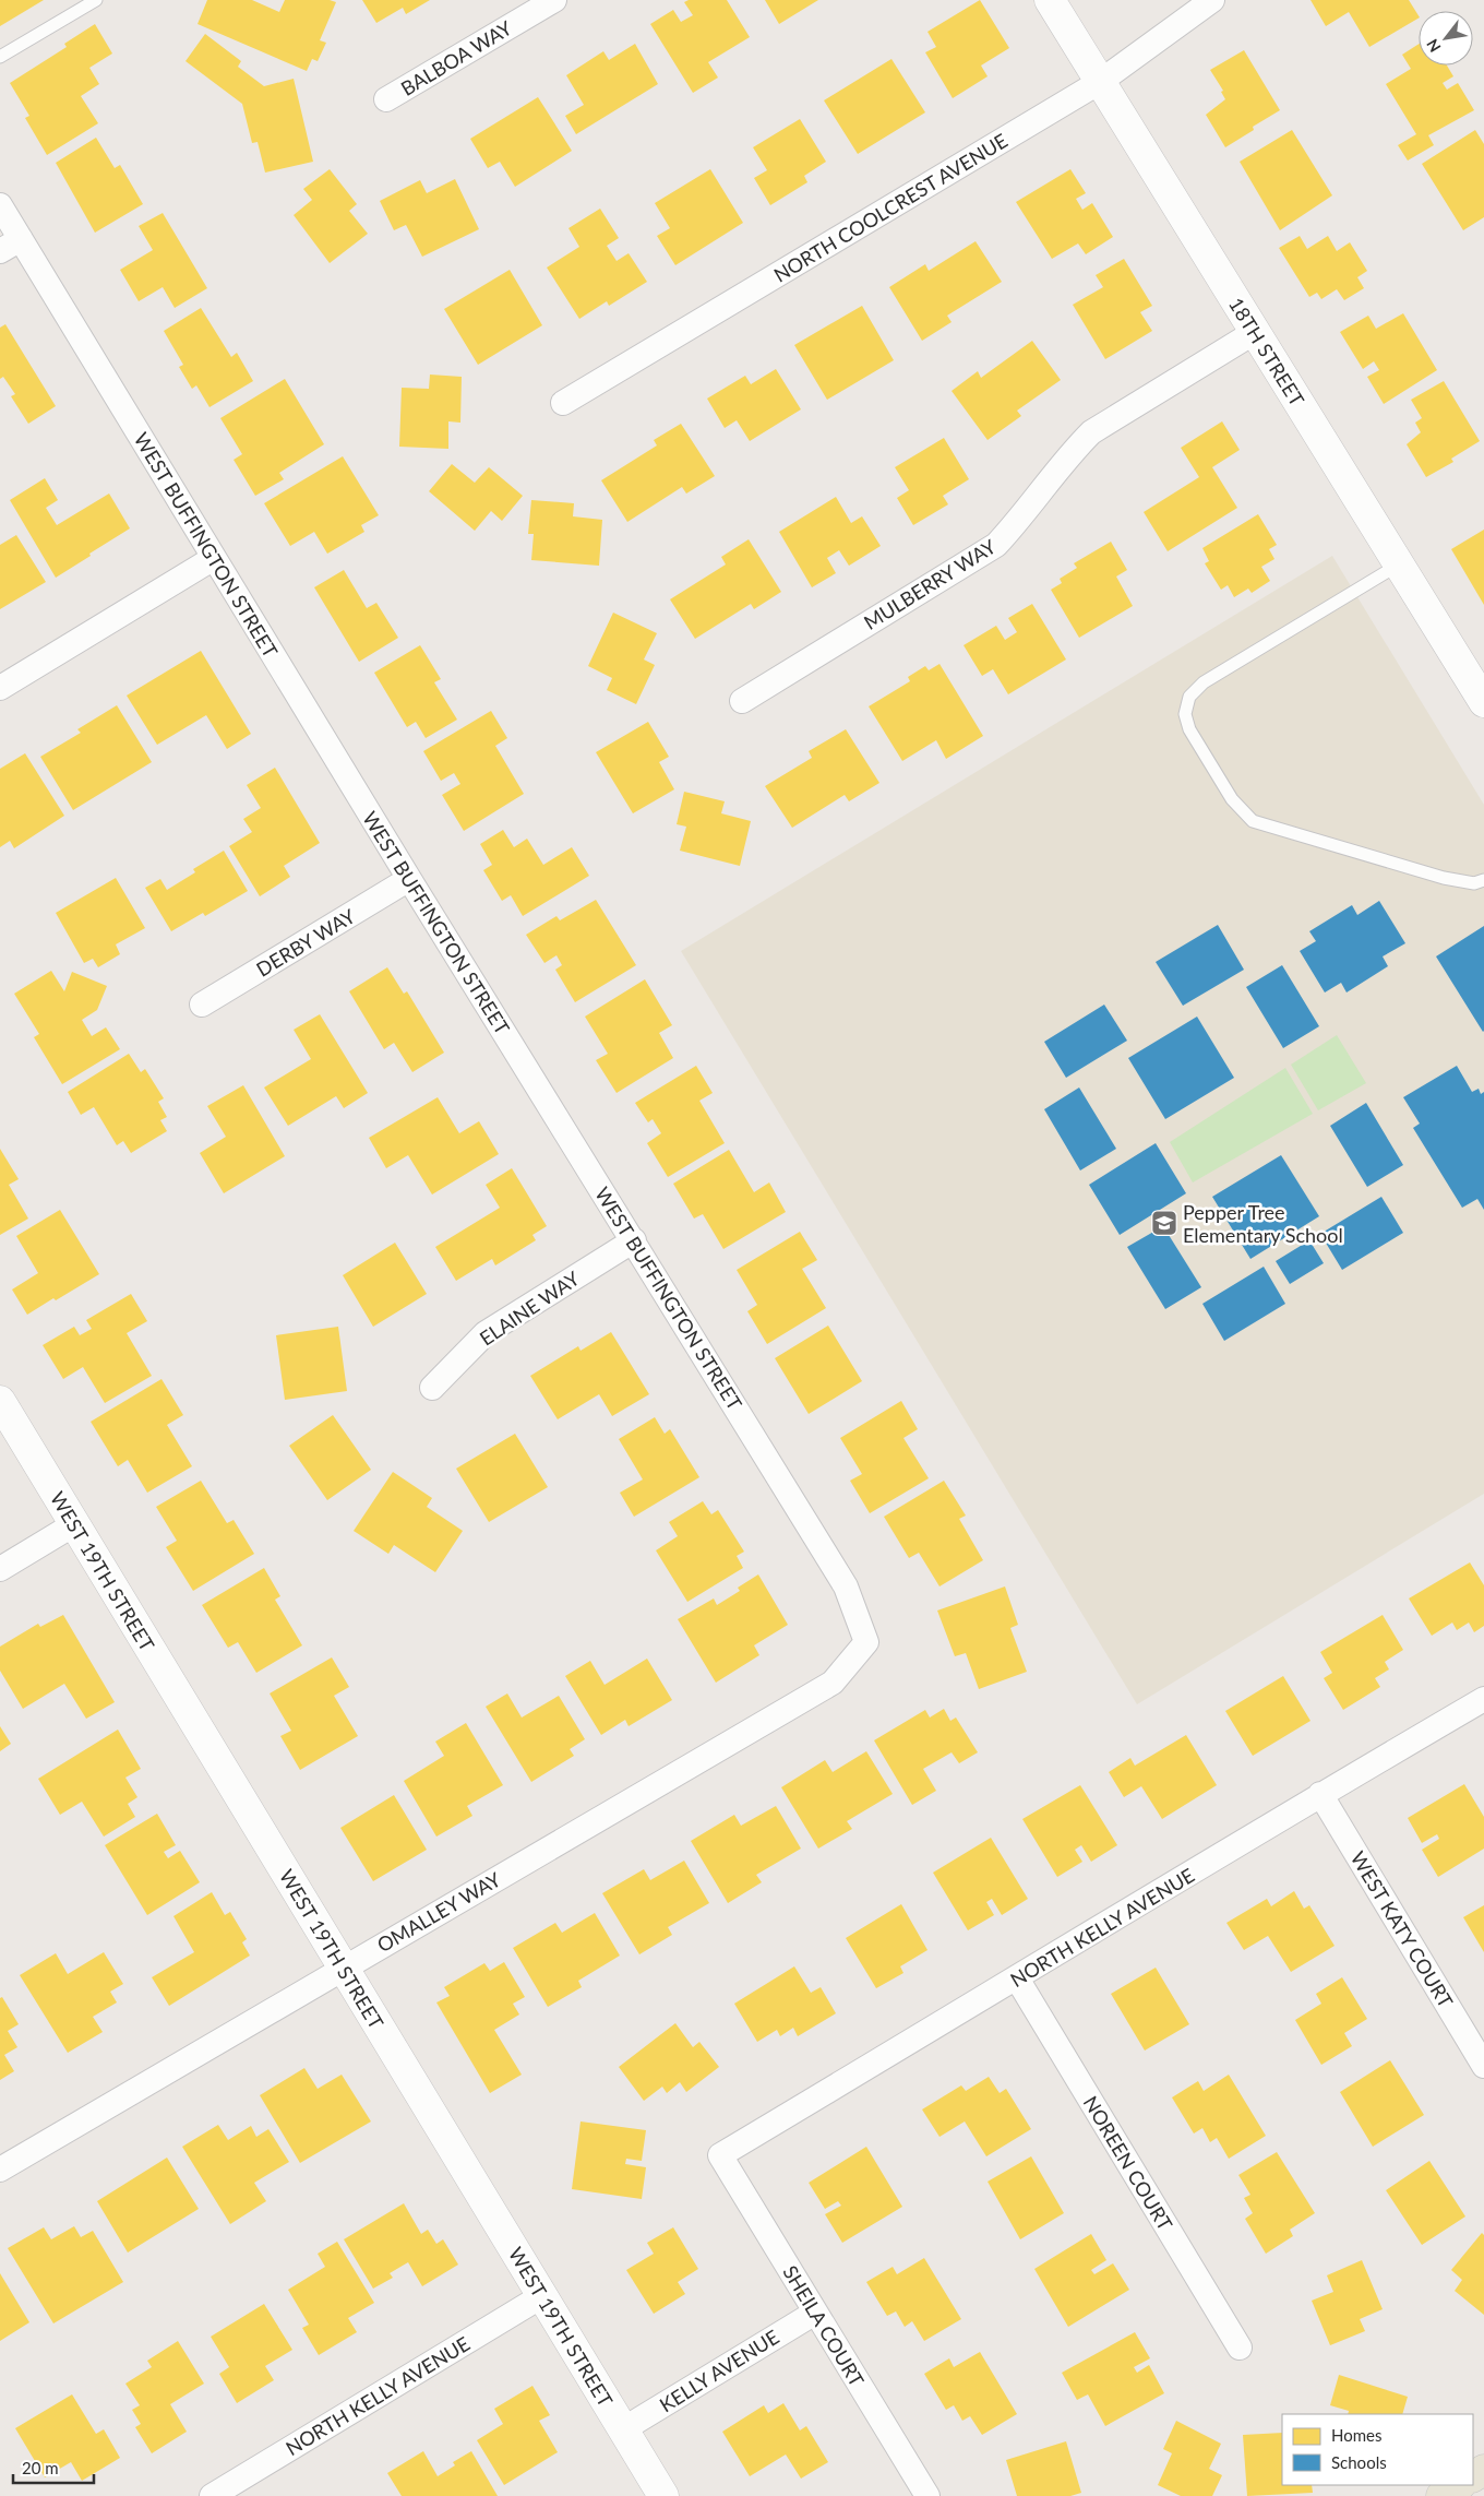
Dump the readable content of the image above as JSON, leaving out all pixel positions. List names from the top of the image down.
{
  "streets": {
    "main road": ["18TH STREET", "WEST 19TH STREET"],
    "street": [
      "BALBOA WAY",
      "NORTH COOLCREST AVENUE",
      "WEST BUFFINGTON STREET",
      "MULBERRY WAY",
      "DERBY WAY",
      "ELAINE WAY",
      "OMALLEY WAY",
      "NORTH KELLY AVENUE",
      "WEST KATY COURT",
      "NOREEN COURT",
      "SHEILA COURT",
      "KELLY AVENUE"
    ]
  },
  "crossings": [
    ["NORTH COOLCREST AVENUE", "18TH STREET"],
    ["18TH STREET", "MULBERRY WAY"],
    ["WEST BUFFINGTON STREET", "DERBY WAY"],
    ["WEST BUFFINGTON STREET", "ELAINE WAY"],
    ["WEST BUFFINGTON STREET", "OMALLEY WAY"],
    ["WEST 19TH STREET", "OMALLEY WAY"],
    ["WEST 19TH STREET", "NORTH KELLY AVENUE"],
    ["WEST 19TH STREET", "KELLY AVENUE"],
    ["NORTH KELLY AVENUE", "WEST KATY COURT"],
    ["NORTH KELLY AVENUE", "NOREEN COURT"],
    ["NORTH KELLY AVENUE", "SHEILA COURT"],
    ["SHEILA COURT", "KELLY AVENUE"]
  ],
  "places": {
    "school or university": ["Pepper Tree Elementary School"]
  },
  "legend": ["Homes", "Schools"],
  "scale_bar": "20 m",
  "north": "bottom left"
}
